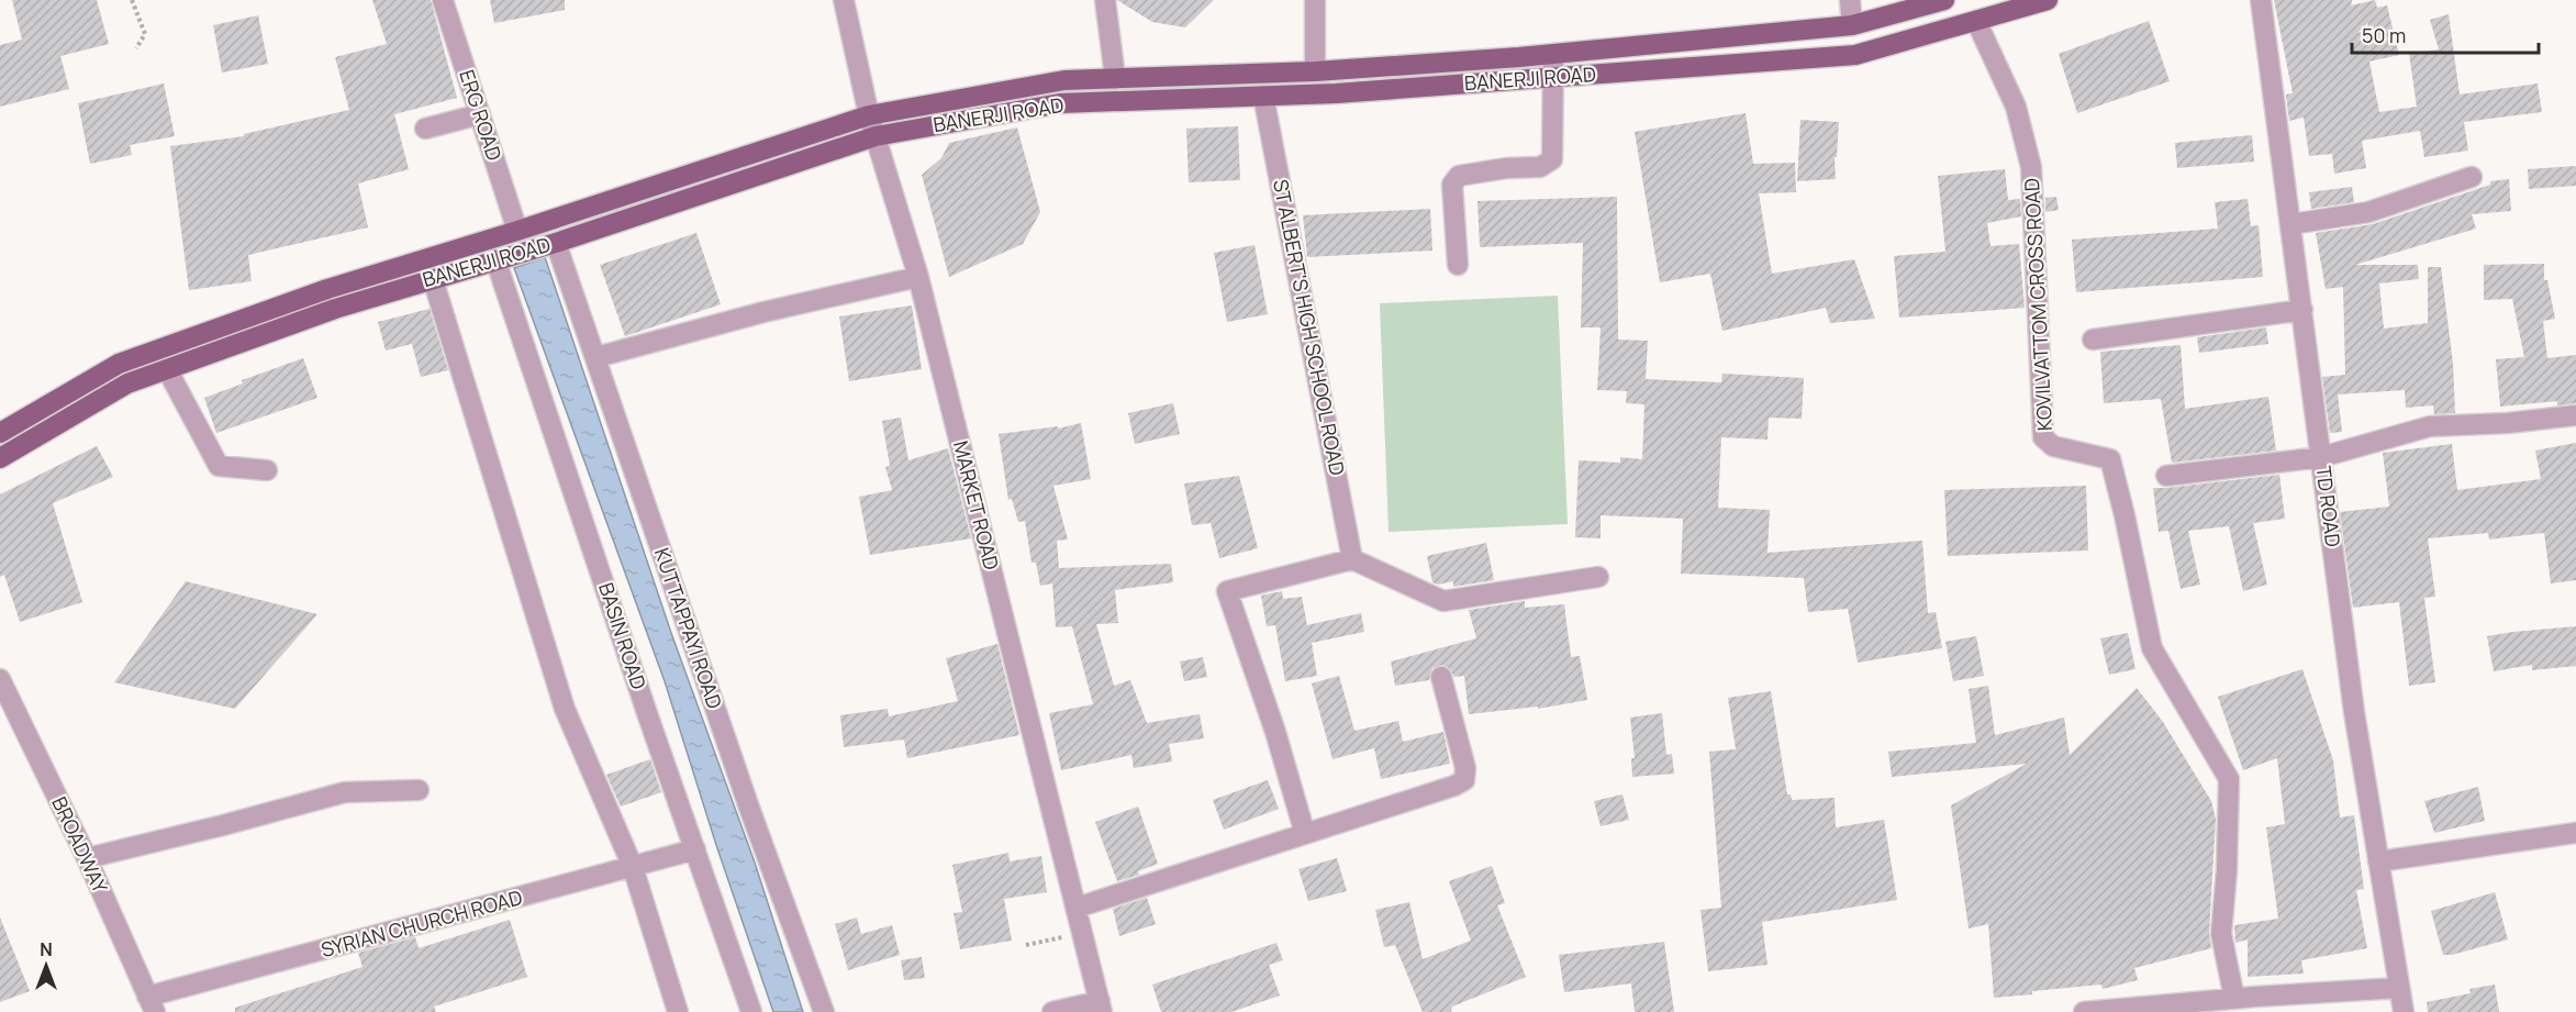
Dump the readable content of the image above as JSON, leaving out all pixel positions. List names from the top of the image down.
{
  "streets": {
    "main road": ["BANERJI ROAD"],
    "street": [
      "ERG ROAD",
      "KOVILVATTOM CROSS ROAD",
      "ST ALBERT'S HIGH SCHOOL ROAD",
      "MARKET ROAD",
      "TD ROAD",
      "KUTTAPPAYI ROAD",
      "BASIN ROAD",
      "BROADWAY",
      "SYRIAN CHURCH ROAD"
    ]
  },
  "crossings": [
    ["BANERJI ROAD", "ERG ROAD"],
    ["BANERJI ROAD", "KOVILVATTOM CROSS ROAD"],
    ["BANERJI ROAD", "ST ALBERT'S HIGH SCHOOL ROAD"],
    ["BANERJI ROAD", "MARKET ROAD"],
    ["BANERJI ROAD", "KUTTAPPAYI ROAD"],
    ["BANERJI ROAD", "BASIN ROAD"],
    ["BASIN ROAD", "SYRIAN CHURCH ROAD"],
    ["BROADWAY", "SYRIAN CHURCH ROAD"]
  ],
  "scale_bar": "50 m",
  "north": "top"
}
